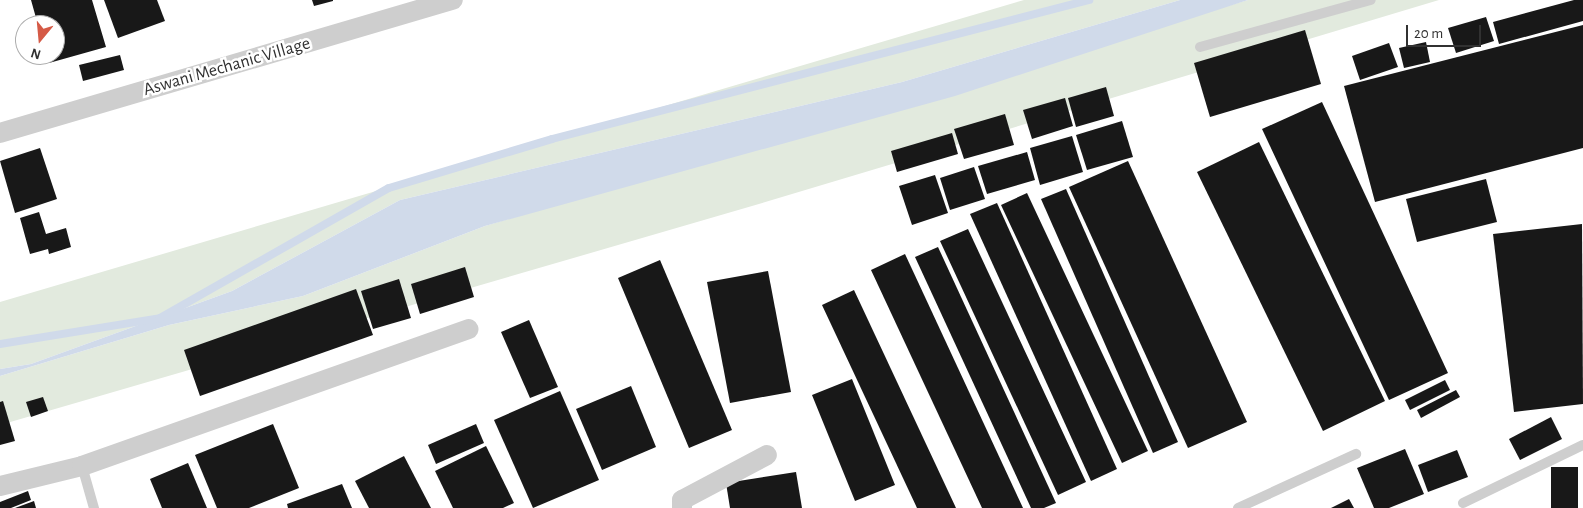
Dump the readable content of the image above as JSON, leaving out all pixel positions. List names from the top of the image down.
{
  "streets": {
    "street": ["Aswani Mechanic Village"]
  },
  "scale_bar": "20 m",
  "north": "bottom"
}
